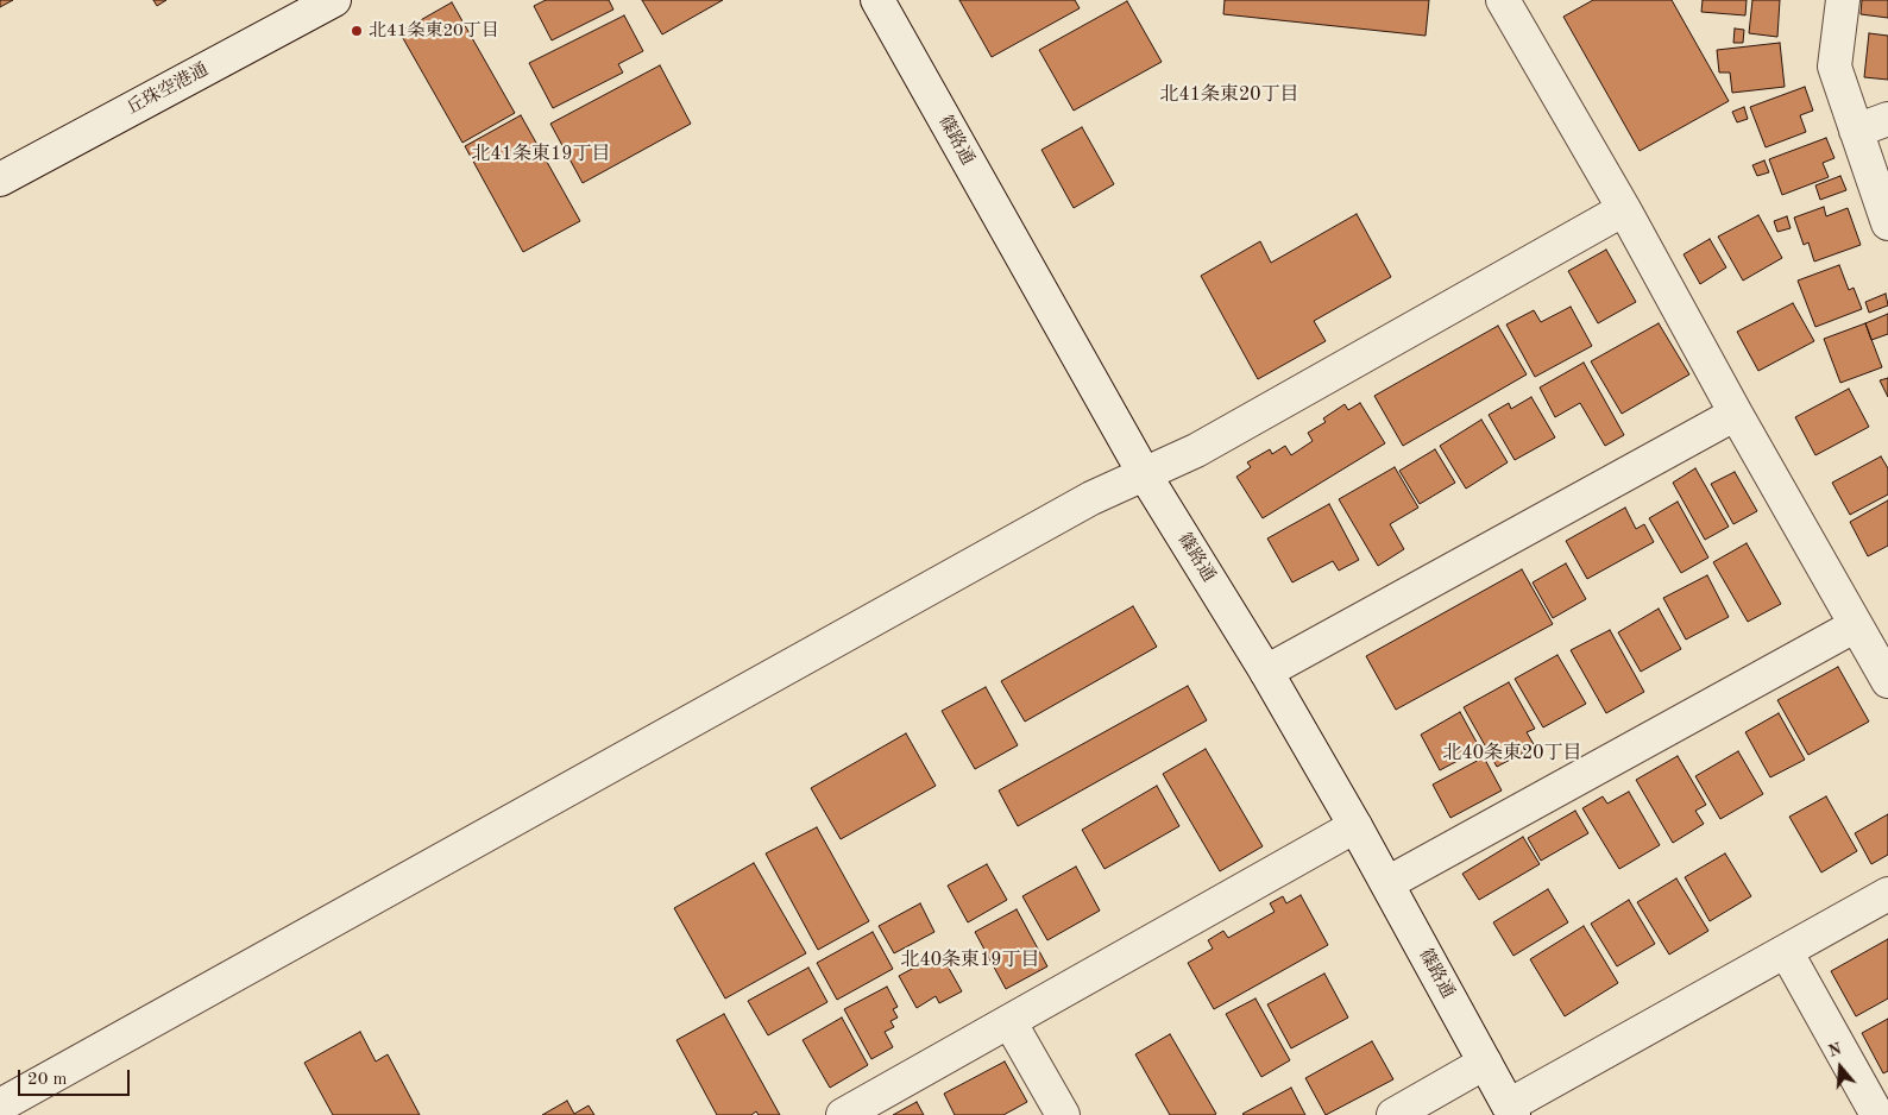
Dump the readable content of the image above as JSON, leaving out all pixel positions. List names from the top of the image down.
{
  "streets": {
    "street": ["丘珠空港通", "篠路通"]
  },
  "districts": [
    "北41条東20丁目",
    "北41条東19丁目",
    "北40条東20丁目",
    "北40条東19丁目"
  ],
  "places": ["北41条東20丁目"],
  "scale_bar": "20 m",
  "north": "top"
}
